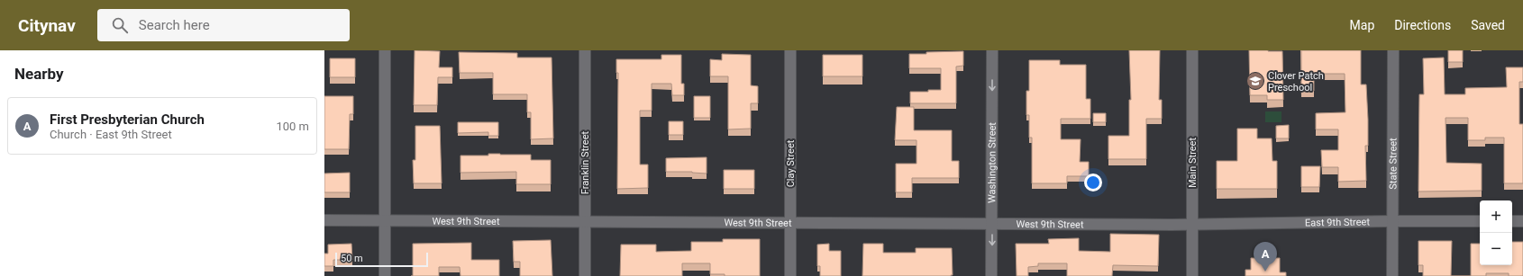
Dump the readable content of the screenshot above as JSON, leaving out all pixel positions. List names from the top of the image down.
{
  "streets": {
    "street": [
      "Franklin Street",
      "Main Street",
      "Clay Street",
      "Washington Street",
      "State Street",
      "West 9th Street",
      "East 9th Street"
    ]
  },
  "crossings": [
    ["Franklin Street", "West 9th Street"],
    ["Main Street", "West 9th Street"],
    ["Main Street", "East 9th Street"],
    ["Clay Street", "West 9th Street"],
    ["Washington Street", "West 9th Street"],
    ["State Street", "East 9th Street"],
    ["West 9th Street", "East 9th Street"]
  ],
  "one_way": ["Washington Street"],
  "places": {
    "school or university": ["Clover Patch Preschool"]
  },
  "scale_bar": "50 m",
  "page": {
    "header": "Citynav",
    "search": "Search here",
    "nav": ["Map", "Directions", "Saved"],
    "heading": "Nearby",
    "list": [
      {
        "mark": "A",
        "name": "First Presbyterian Church",
        "note": "Church · East 9th Street",
        "value": "100 m"
      }
    ],
    "map_buttons": ["+", "−"],
    "pins": "A",
    "scale": "50 m"
  }
}
